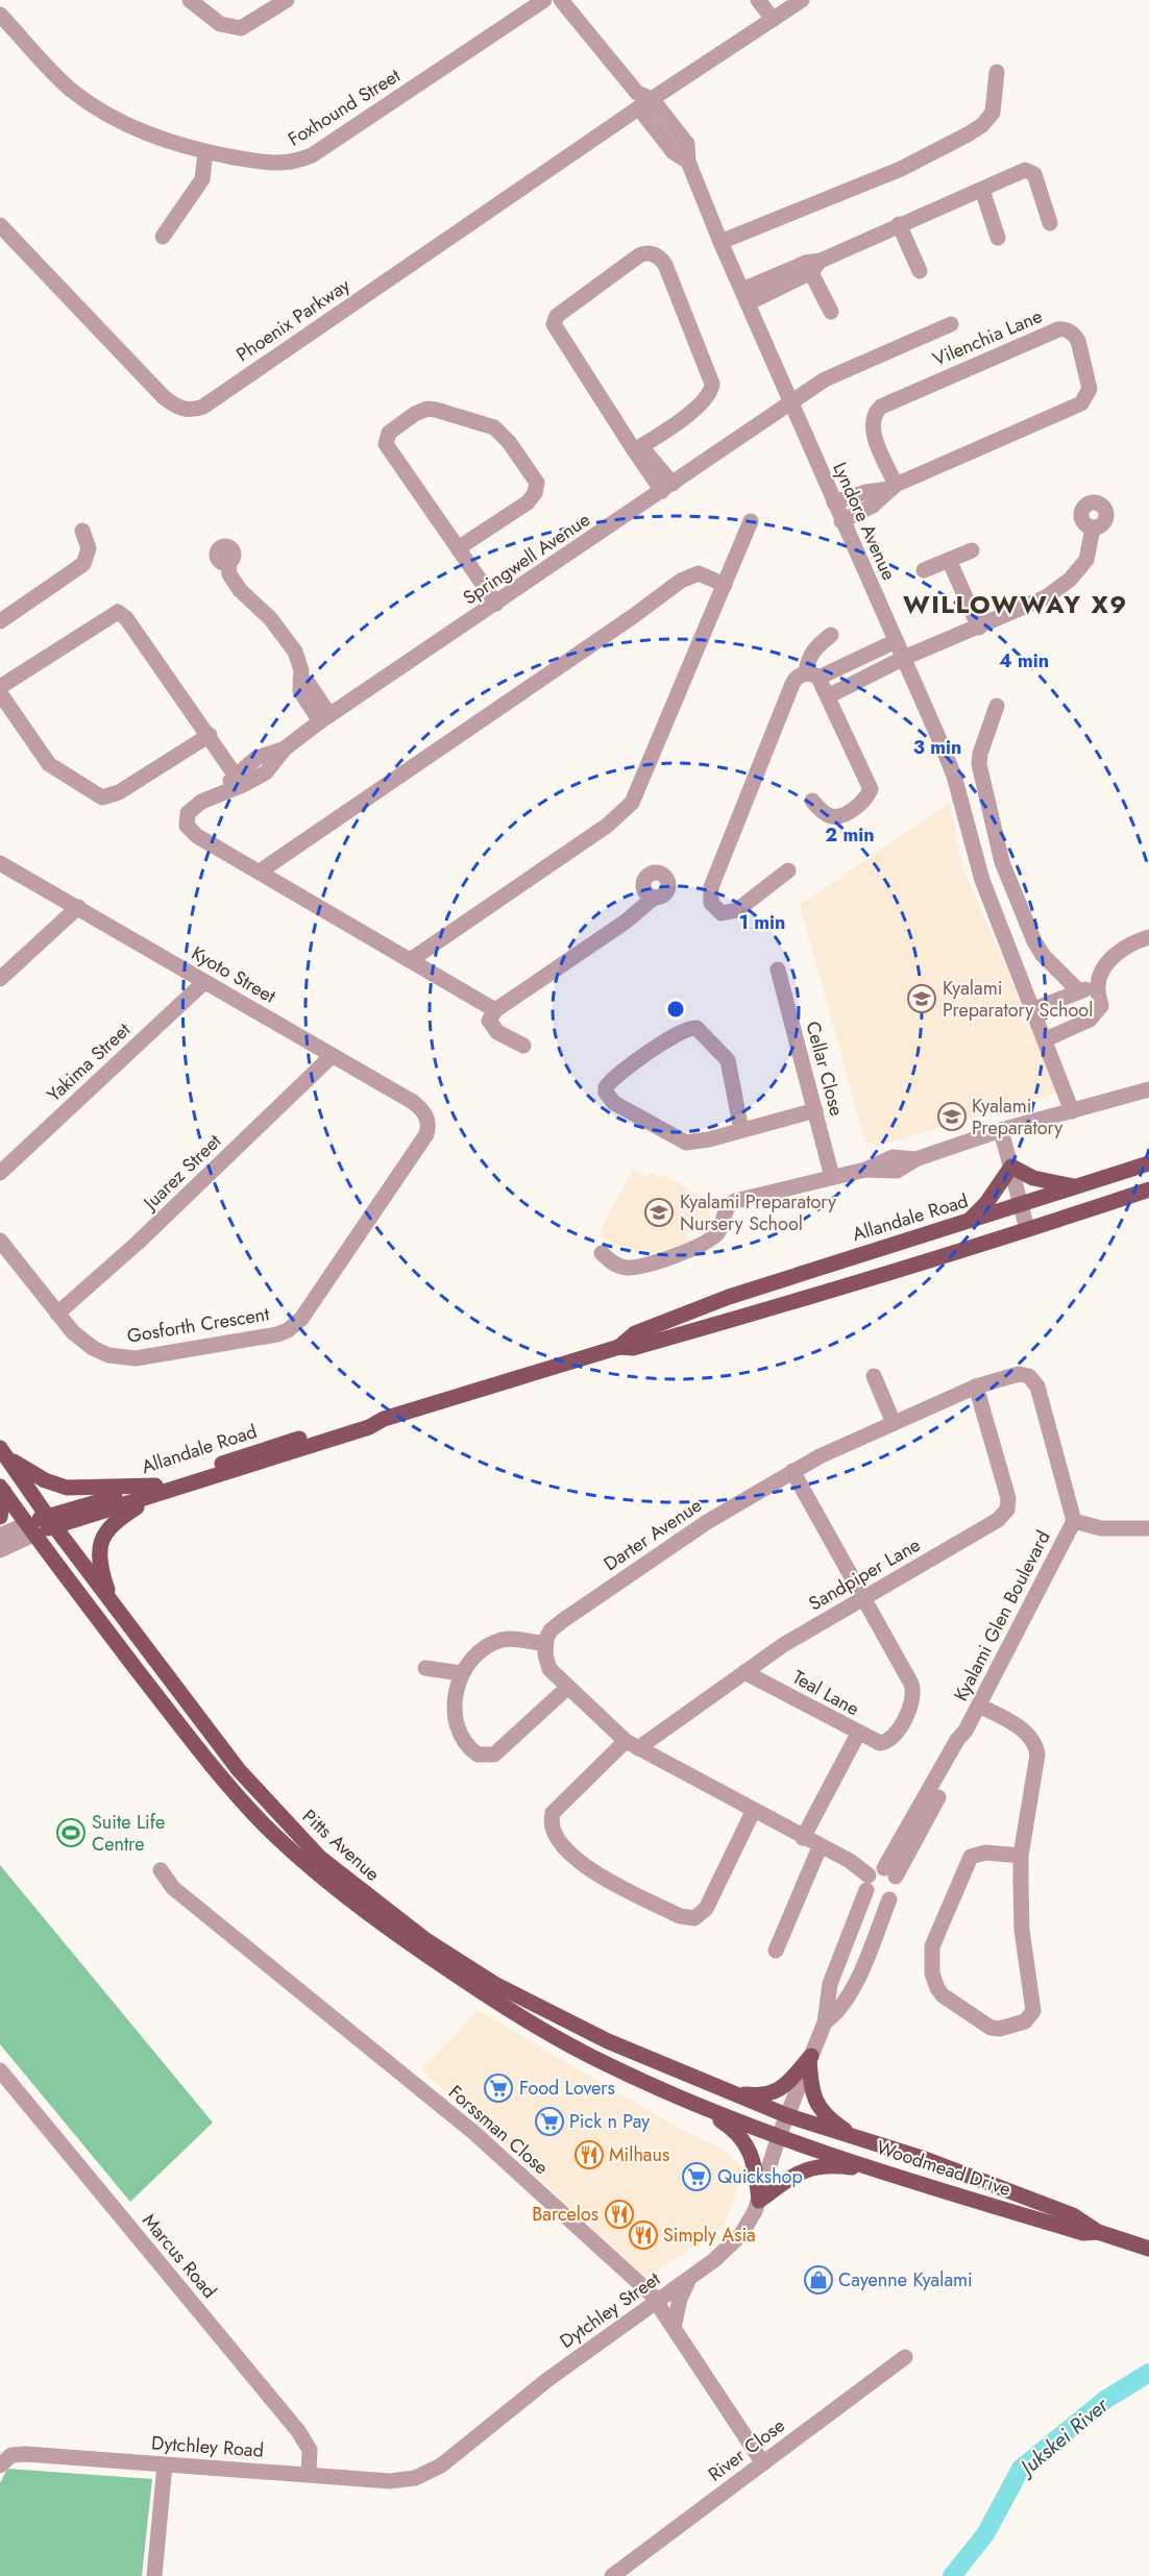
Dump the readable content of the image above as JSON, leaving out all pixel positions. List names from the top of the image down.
{
  "streets": {
    "main road": ["Allandale Road", "Pitts Avenue", "Woodmead Drive"],
    "street": [
      "Foxhound Street",
      "Phoenix Parkway",
      "Vilenchia Lane",
      "Lyndore Avenue",
      "Springwell Avenue",
      "Kyoto Street",
      "Yakima Street",
      "Cellar Close",
      "Juarez Street",
      "Gosforth Crescent",
      "Darter Avenue",
      "Sandpiper Lane",
      "Kyalami Glen Boulevard",
      "Teal Lane",
      "Forssman Close",
      "Marcus Road",
      "Dytchley Street",
      "Dytchley Road",
      "River Close"
    ]
  },
  "crossings": [
    ["Phoenix Parkway", "Lyndore Avenue"],
    ["Vilenchia Lane", "Lyndore Avenue"],
    ["Lyndore Avenue", "Springwell Avenue"],
    ["Kyoto Street", "Yakima Street"],
    ["Kyoto Street", "Juarez Street"],
    ["Kyoto Street", "Gosforth Crescent"],
    ["Juarez Street", "Gosforth Crescent"],
    ["Allandale Road", "Pitts Avenue"],
    ["Darter Avenue", "Sandpiper Lane"],
    ["Darter Avenue", "Kyalami Glen Boulevard"],
    ["Sandpiper Lane", "Teal Lane"],
    ["Pitts Avenue", "Woodmead Drive"],
    ["Pitts Avenue", "Dytchley Street"],
    ["Forssman Close", "Dytchley Street"],
    ["Forssman Close", "River Close"],
    ["Woodmead Drive", "Dytchley Street"],
    ["Marcus Road", "Dytchley Road"],
    ["Dytchley Street", "Dytchley Road"]
  ],
  "districts": ["WILLOWWAY X9"],
  "water": ["Jukskei River"],
  "places": {
    "school or university": ["Kyalami Preparatory School", "Kyalami Preparatory", "Kyalami Preparatory Nursery School"],
    "sports": ["Suite Life Centre"],
    "supermarket": ["Food Lovers", "Pick n Pay", "Quickshop"],
    "restaurant": ["Milhaus", "Barcelos", "Simply Asia"],
    "shop": ["Cayenne Kyalami"]
  },
  "rings": [
    "4 min",
    "3 min",
    "2 min",
    "1 min"
  ]
}
